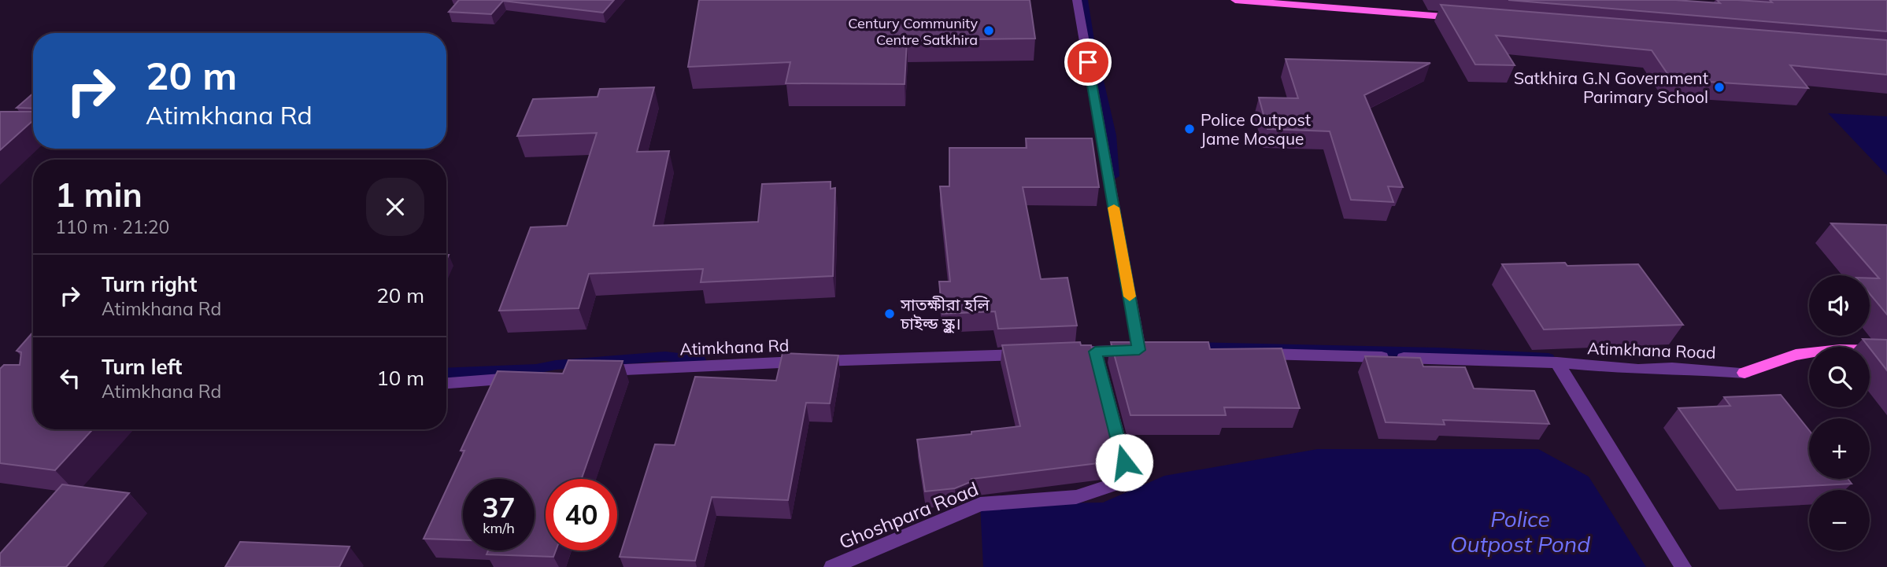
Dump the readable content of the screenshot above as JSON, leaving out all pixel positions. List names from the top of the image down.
{
  "streets": {
    "street": ["Atimkhana Rd", "Atimkhana Road", "Ghoshpara Road"]
  },
  "water": ["Police Outpost Pond"],
  "places": [
    "Century Community Centre Satkhira",
    "Satkhira G.N Government Parimary School",
    "Police Outpost Jame Mosque",
    "সাতক্ষীরা হলি চাইল্ড স্কুল।"
  ],
  "page": {
    "turn": ["20 m", "Atimkhana Rd"],
    "heading": ["1 min", "110 m · 21:20"],
    "list": [
      {
        "name": "Turn right",
        "note": "Atimkhana Rd",
        "value": "20 m"
      },
      {
        "name": "Turn left",
        "note": "Atimkhana Rd",
        "value": "10 m"
      }
    ],
    "map_buttons": ["+", "−"],
    "speed": "37 km/h",
    "limit": "40"
  }
}
